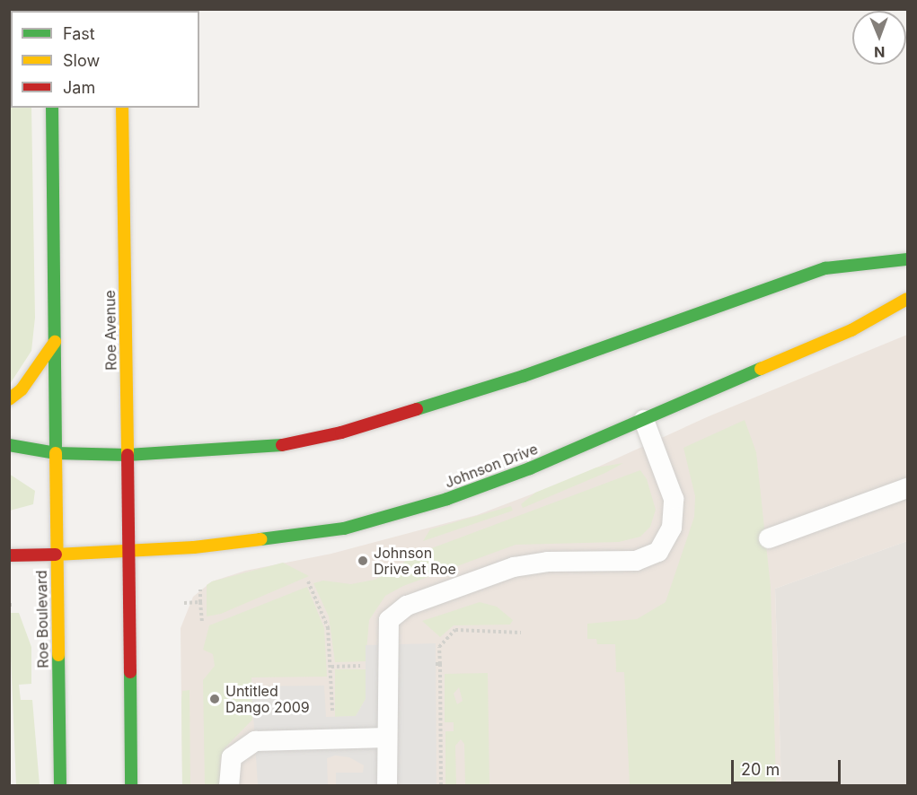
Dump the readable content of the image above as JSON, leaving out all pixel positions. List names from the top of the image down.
{
  "streets": {
    "main road": ["Roe Avenue", "Johnson Drive", "Roe Boulevard"]
  },
  "crossings": [
    ["Roe Avenue", "Johnson Drive"],
    ["Johnson Drive", "Roe Boulevard"]
  ],
  "places": ["Johnson Drive at Roe", "Untitled Dango 2009"],
  "legend": ["Fast", "Slow", "Jam"],
  "scale_bar": "20 m",
  "north": "bottom"
}
